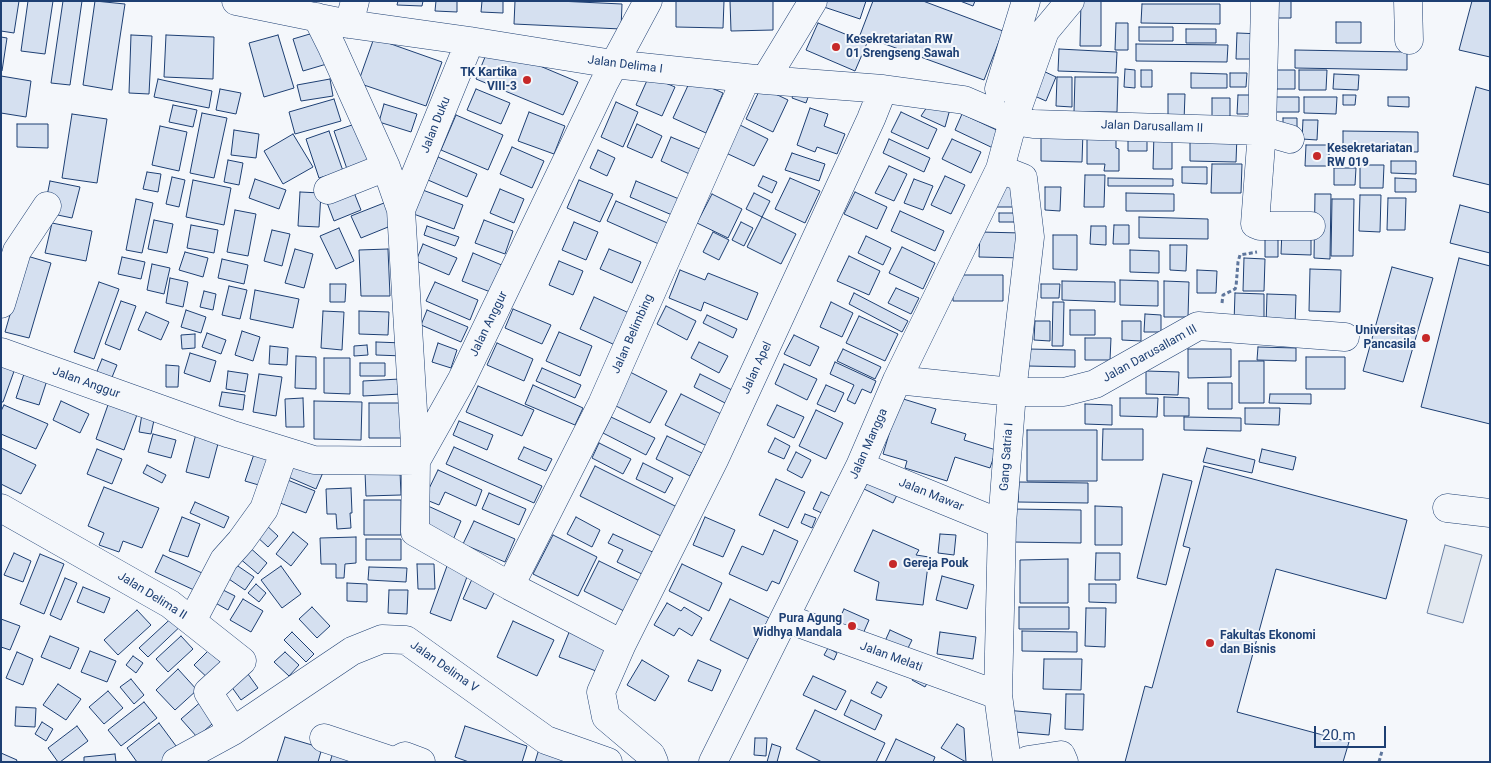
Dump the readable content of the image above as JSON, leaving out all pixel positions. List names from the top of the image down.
{
  "streets": {
    "street": [
      "Jalan Delima I",
      "Jalan Duku",
      "Jalan Darusallam II",
      "Jalan Anggur",
      "Jalan Belimbing",
      "Jalan Darusallam III",
      "Jalan Apel",
      "Jalan Mangga",
      "Gang Satria I",
      "Jalan Mawar",
      "Jalan Delima II",
      "Jalan Melati",
      "Jalan Delima V"
    ]
  },
  "crossings": [
    ["Jalan Delima I", "Jalan Duku"],
    ["Jalan Delima I", "Jalan Darusallam II"],
    ["Jalan Delima I", "Jalan Anggur"],
    ["Jalan Delima I", "Jalan Belimbing"],
    ["Jalan Delima I", "Jalan Apel"],
    ["Jalan Delima I", "Jalan Mangga"],
    ["Jalan Darusallam II", "Jalan Mangga"],
    ["Jalan Darusallam III", "Jalan Mangga"],
    ["Jalan Darusallam III", "Gang Satria I"],
    ["Jalan Mangga", "Gang Satria I"],
    ["Jalan Mangga", "Jalan Mawar"],
    ["Jalan Mangga", "Jalan Melati"],
    ["Gang Satria I", "Jalan Mawar"],
    ["Gang Satria I", "Jalan Melati"],
    ["Jalan Delima II", "Jalan Delima V"]
  ],
  "places": [
    "Kesekretariatan RW 01 Srengseng Sawah",
    "TK Kartika VIII-3",
    "Kesekretariatan RW 019",
    "Universitas Pancasila",
    "Gereja Pouk",
    "Pura Agung Widhya Mandala",
    "Fakultas Ekonomi dan Bisnis"
  ],
  "scale_bar": "20 m"
}
